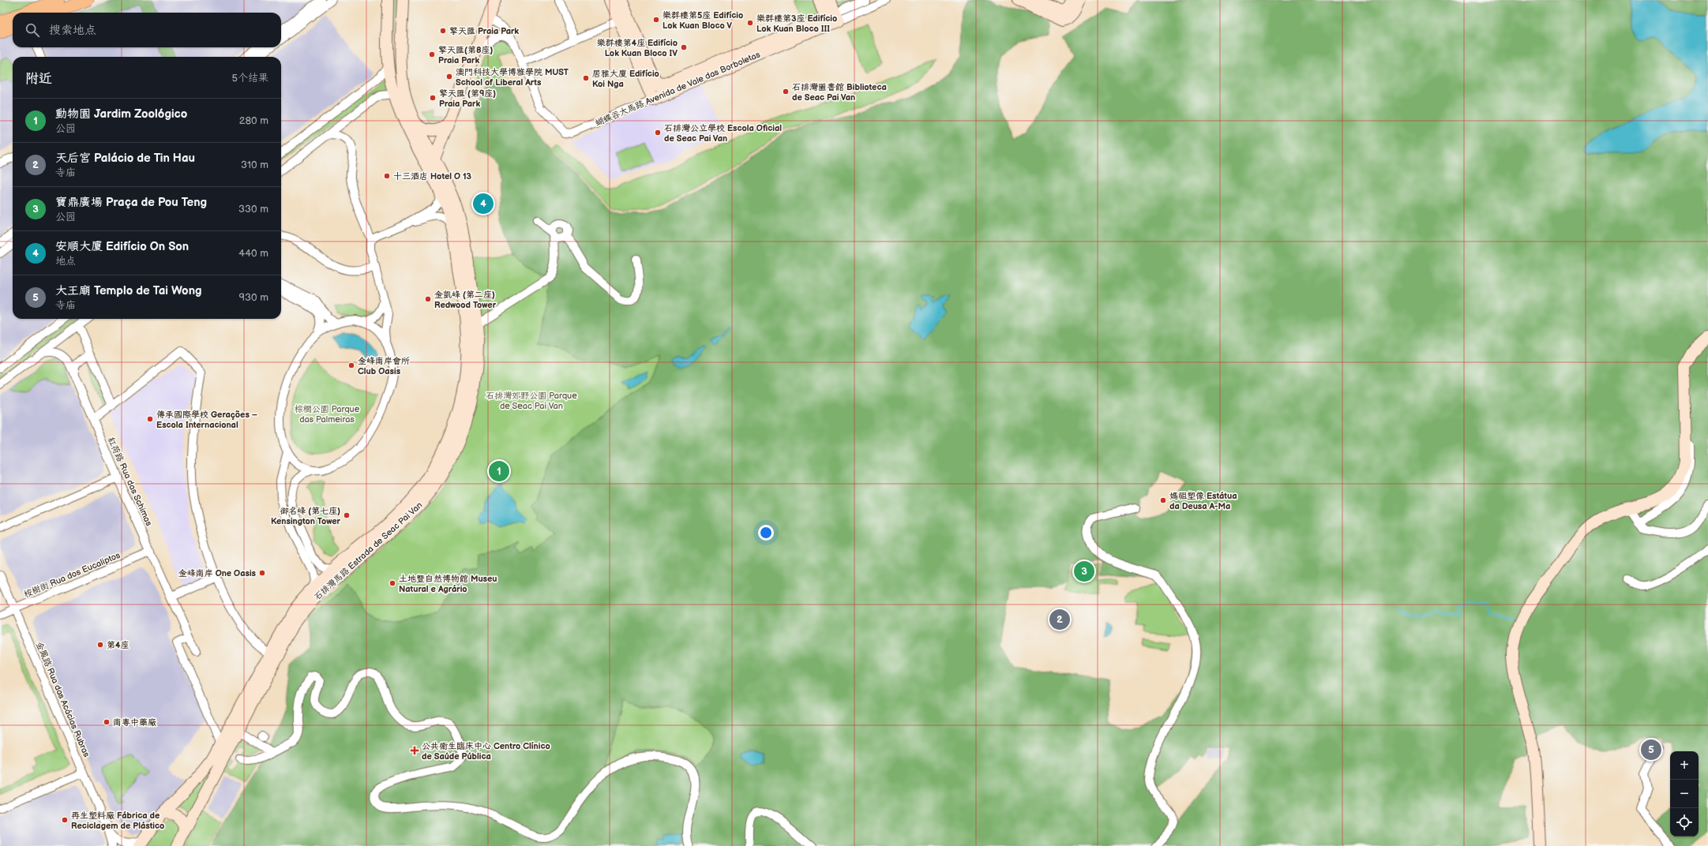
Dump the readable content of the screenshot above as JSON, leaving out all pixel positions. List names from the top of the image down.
{
  "streets": {
    "main road": ["蝴蝶谷大馬路 Avenida de Vale das Borboletas", "石排灣馬路 Estrada de Seac Pai Van"],
    "street": ["紅荷路 Rua das Schimas", "桉樹街 Rua dos Eucaliptos", "金鳳路 Rua das Acácias Rubras"]
  },
  "crossings": [
    ["紅荷路 Rua das Schimas", "桉樹街 Rua dos Eucaliptos"],
    ["石排灣馬路 Estrada de Seac Pai Van", "金鳳路 Rua das Acácias Rubras"],
    ["桉樹街 Rua dos Eucaliptos", "金鳳路 Rua das Acácias Rubras"]
  ],
  "parks": ["石排灣郊野公園 Parque de Seac Pai Van", "棕櫚公園 Parque das Palmeiras"],
  "places": {
    "other": [
      "樂群樓第5座 Edifício Lok Kuan Bloco V",
      "樂群樓第3座 Edifício Lok Kuan Bloco III",
      "擎天匯 Praia Park",
      "樂群樓第4座 Edifício Lok Kuan Bloco IV",
      "擎天匯(第8座) Praia Park",
      "澳門科技大學博雅學院 MUST School of Liberal Arts",
      "居雅大廈 Edifício Koi Nga",
      "石排灣圖書館 Biblioteca de Seac Pai Van",
      "擎天匯 (第9座) Praia Park",
      "石排灣公立學校 Escola Oficial de Seac Pai Van",
      "十三酒店 Hotel O 13",
      "金凱峰 (第二座) Redwood Tower",
      "金峰南岸會所 Club Oasis",
      "傳承國際學校 Gerações – Escola Internacional",
      "媽祖塑像 Estátua da Deusa A-Ma",
      "御名峰 (第七座) Kensington Tower",
      "金峰南岸 One Oasis",
      "土地暨自然博物館 Museu Natural e Agrário",
      "第4座",
      "南粵中藥廠",
      "再生塑料廠 Fábrica de Reciclagem de Plástico"
    ],
    "health": ["公共衛生臨床中心 Centro Clínico de Saúde Pública"]
  },
  "page": {
    "search": "搜索地点",
    "heading": ["附近", "5个结果"],
    "list": [
      {
        "mark": "1",
        "name": "動物園 Jardim Zoológico",
        "note": "公园",
        "value": "280 m"
      },
      {
        "mark": "2",
        "name": "天后宮 Palácio de Tin Hau",
        "note": "寺庙",
        "value": "310 m"
      },
      {
        "mark": "3",
        "name": "寶鼎廣場 Praça de Pou Teng",
        "note": "公园",
        "value": "330 m"
      },
      {
        "mark": "4",
        "name": "安順大廈 Edifício On Son",
        "note": "地点",
        "value": "440 m"
      },
      {
        "mark": "5",
        "name": "大王廟 Templo de Tai Wong",
        "note": "寺庙",
        "value": "930 m"
      }
    ],
    "pins": [
      "4",
      "1",
      "3",
      "2",
      "5"
    ],
    "map_buttons": ["+", "−"]
  }
}
